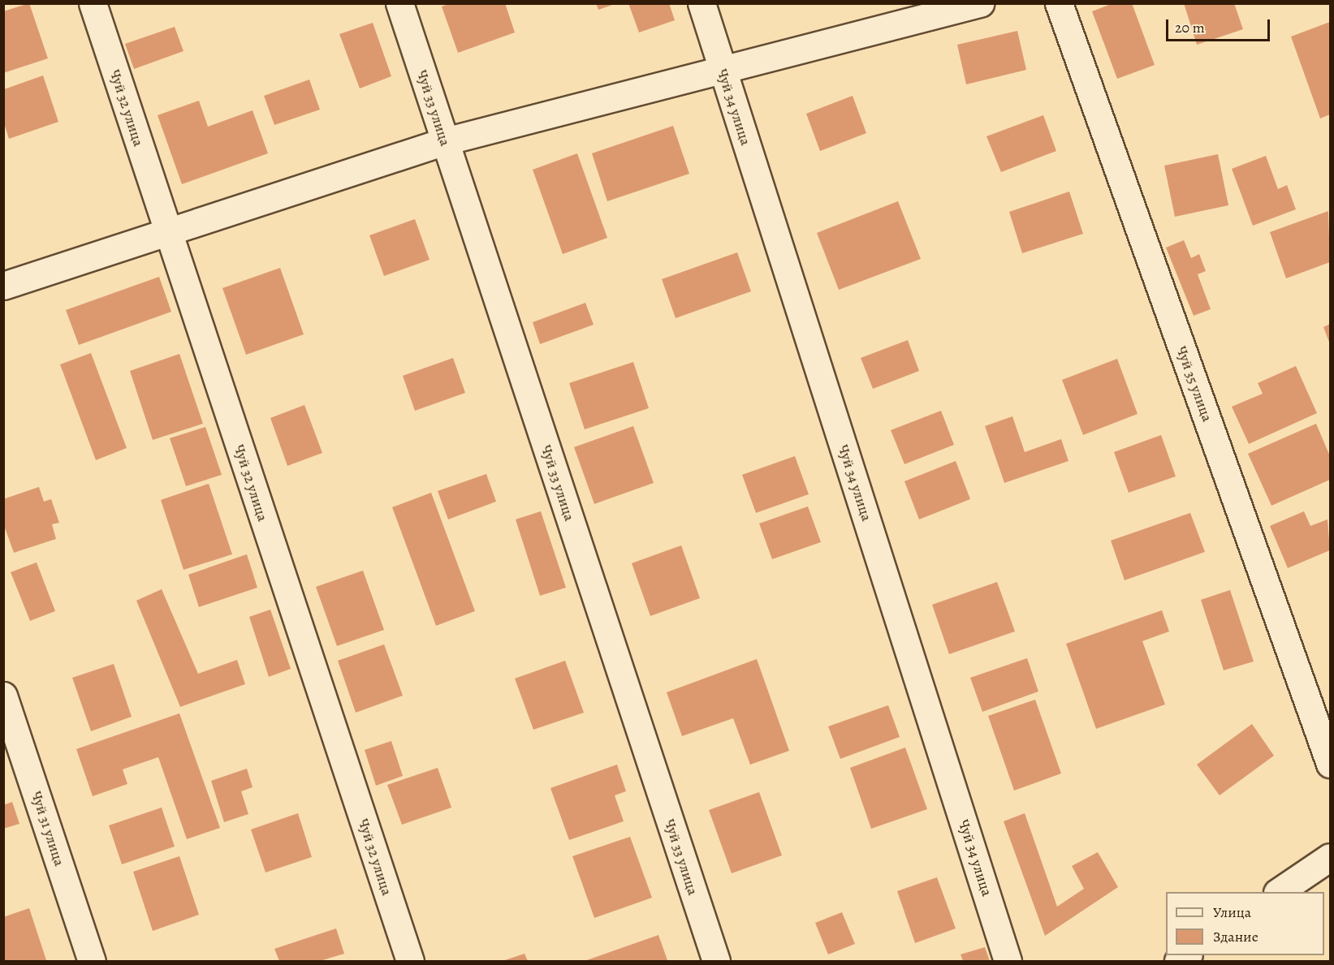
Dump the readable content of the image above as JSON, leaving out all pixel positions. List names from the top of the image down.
{
  "streets": {
    "street": [
      "Чуй 34 улица",
      "Чуй 32 улица",
      "Чуй 33 улица",
      "Чуй 35 улица",
      "Чуй 31 улица"
    ]
  },
  "legend": ["Улица", "Здание"],
  "scale_bar": "20 m"
}
